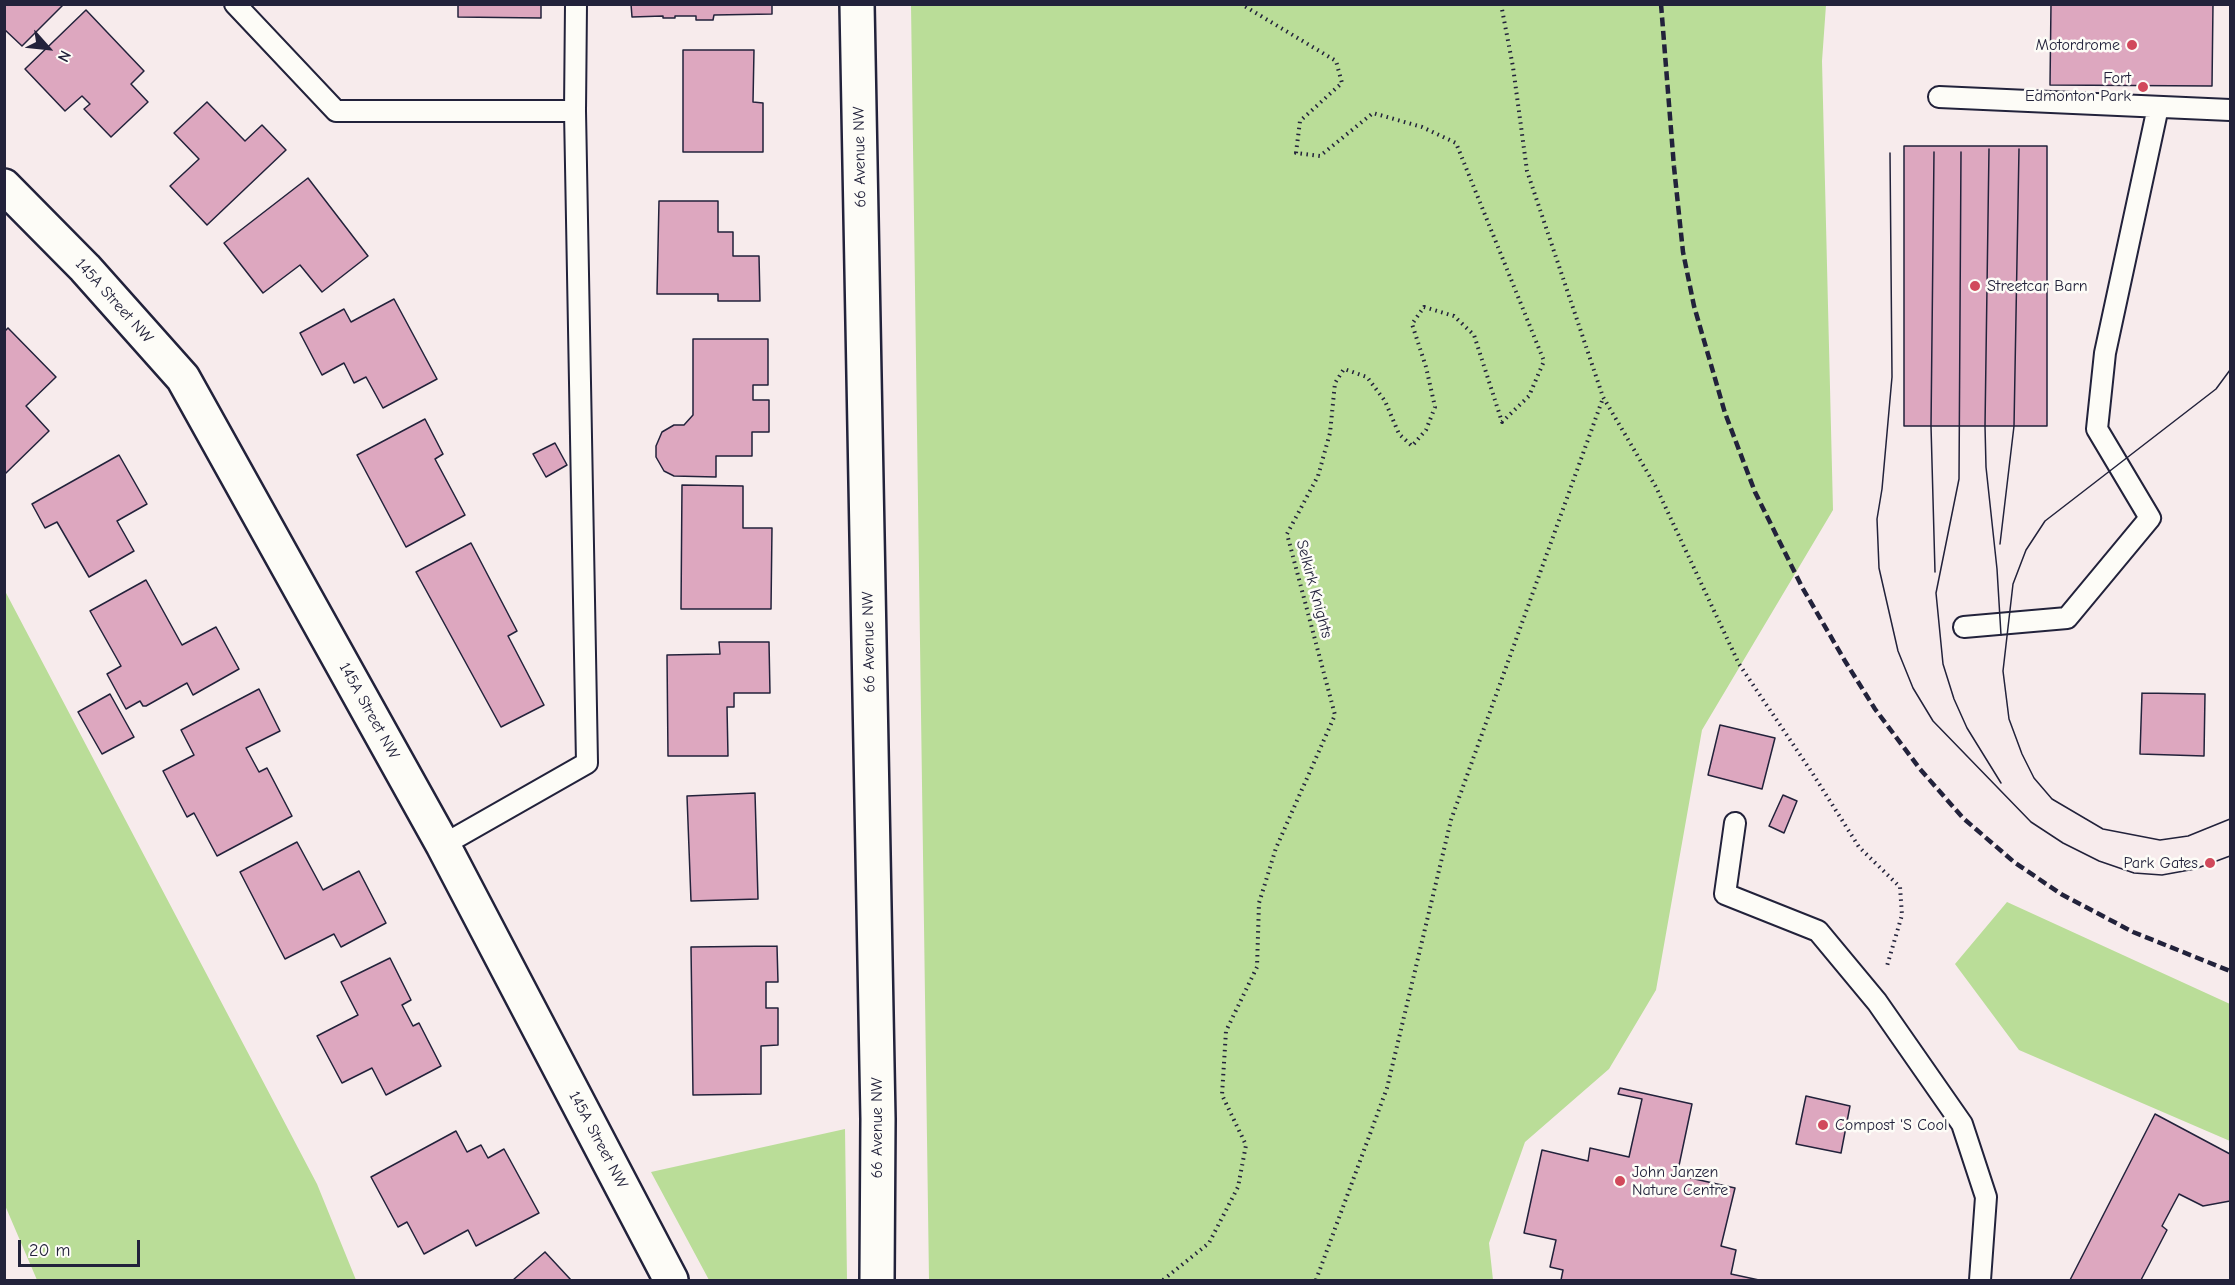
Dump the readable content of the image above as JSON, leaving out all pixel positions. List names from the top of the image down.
{
  "streets": {
    "street": ["66 Avenue NW", "145A Street NW"],
    "path": ["Selkirk Knights"]
  },
  "places": [
    "Motordrome",
    "Fort Edmonton Park",
    "Streetcar Barn",
    "Park Gates",
    "Compost 'S Cool",
    "John Janzen Nature Centre"
  ],
  "scale_bar": "20 m",
  "north": "bottom right"
}
